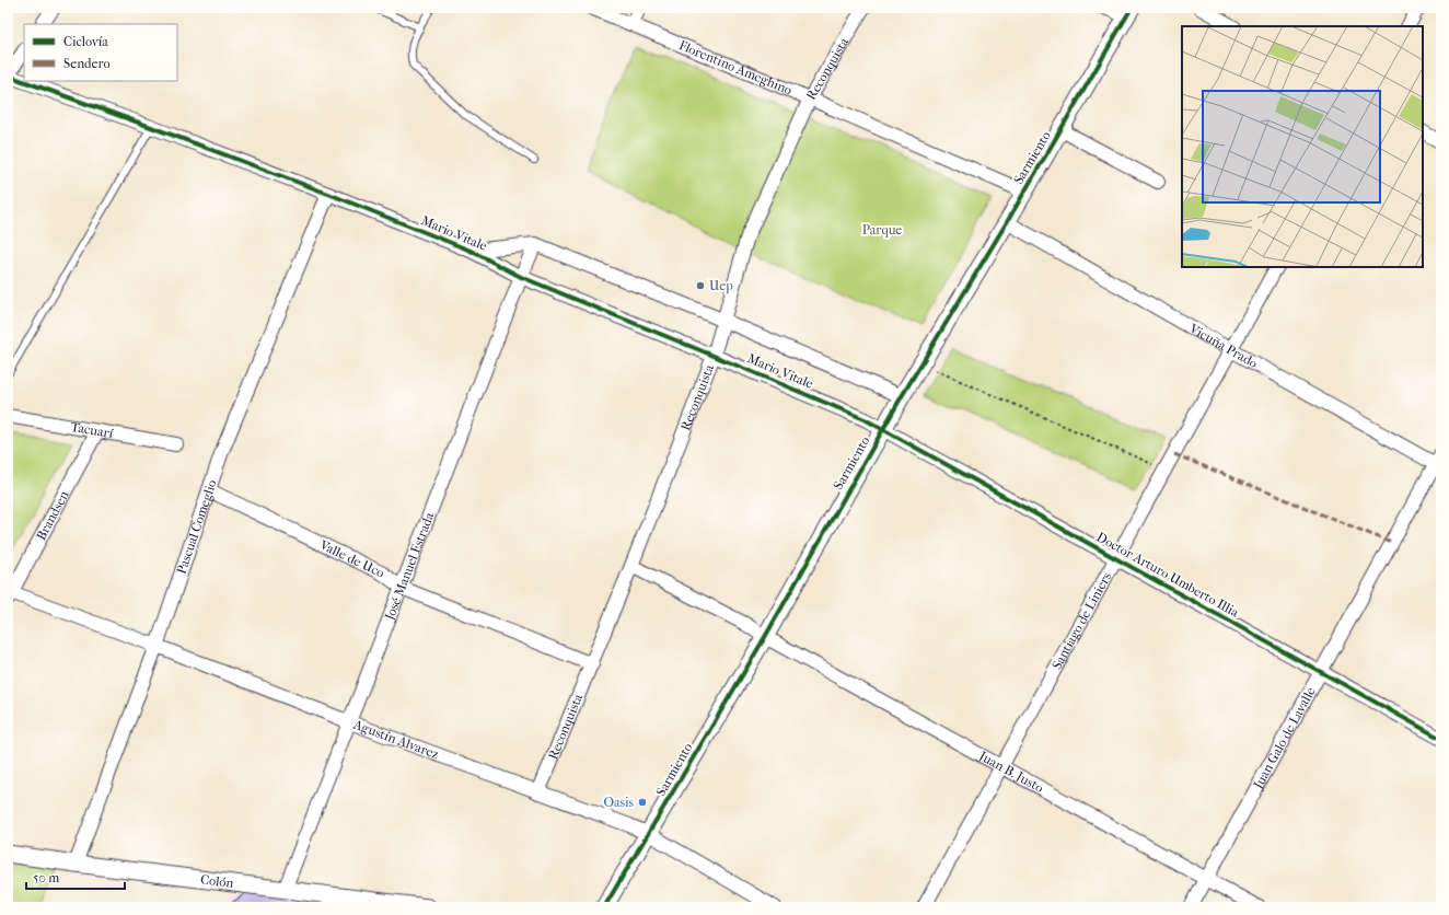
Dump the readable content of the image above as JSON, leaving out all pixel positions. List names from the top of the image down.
{
  "streets": {
    "street": [
      "Florentino Ameghino",
      "Reconquista",
      "Sarmiento",
      "Mario Vitale",
      "Vicuña Prado",
      "Tacuarí",
      "Brandsen",
      "Pascual Comeglio",
      "Valle de Uco",
      "José Manuel Estrada",
      "Doctor Arturo Umberto Illia",
      "Santiago de Liniers",
      "Juan Galo de Lavalle",
      "Agustín Alvarez",
      "Juan B. Justo",
      "Colón"
    ]
  },
  "crossings": [
    ["Florentino Ameghino", "Reconquista"],
    ["Florentino Ameghino", "Sarmiento"],
    ["Reconquista", "Mario Vitale"],
    ["Reconquista", "Valle de Uco"],
    ["Reconquista", "Agustín Alvarez"],
    ["Reconquista", "Juan B. Justo"],
    ["Sarmiento", "Mario Vitale"],
    ["Sarmiento", "Vicuña Prado"],
    ["Sarmiento", "Doctor Arturo Umberto Illia"],
    ["Sarmiento", "Agustín Alvarez"],
    ["Sarmiento", "Juan B. Justo"],
    ["Mario Vitale", "Pascual Comeglio"],
    ["Mario Vitale", "José Manuel Estrada"],
    ["Mario Vitale", "Doctor Arturo Umberto Illia"],
    ["Vicuña Prado", "Santiago de Liniers"],
    ["Vicuña Prado", "Juan Galo de Lavalle"],
    ["Tacuarí", "Brandsen"],
    ["Brandsen", "Agustín Alvarez"],
    ["Pascual Comeglio", "Valle de Uco"],
    ["Pascual Comeglio", "Agustín Alvarez"],
    ["Pascual Comeglio", "Colón"],
    ["Valle de Uco", "José Manuel Estrada"],
    ["José Manuel Estrada", "Agustín Alvarez"],
    ["José Manuel Estrada", "Colón"],
    ["Doctor Arturo Umberto Illia", "Santiago de Liniers"],
    ["Doctor Arturo Umberto Illia", "Juan Galo de Lavalle"],
    ["Santiago de Liniers", "Juan B. Justo"],
    ["Juan Galo de Lavalle", "Juan B. Justo"]
  ],
  "parks": ["Parque"],
  "places": ["Uep", "Oasis"],
  "legend": ["Ciclovía", "Sendero"],
  "scale_bar": "50 m"
}
